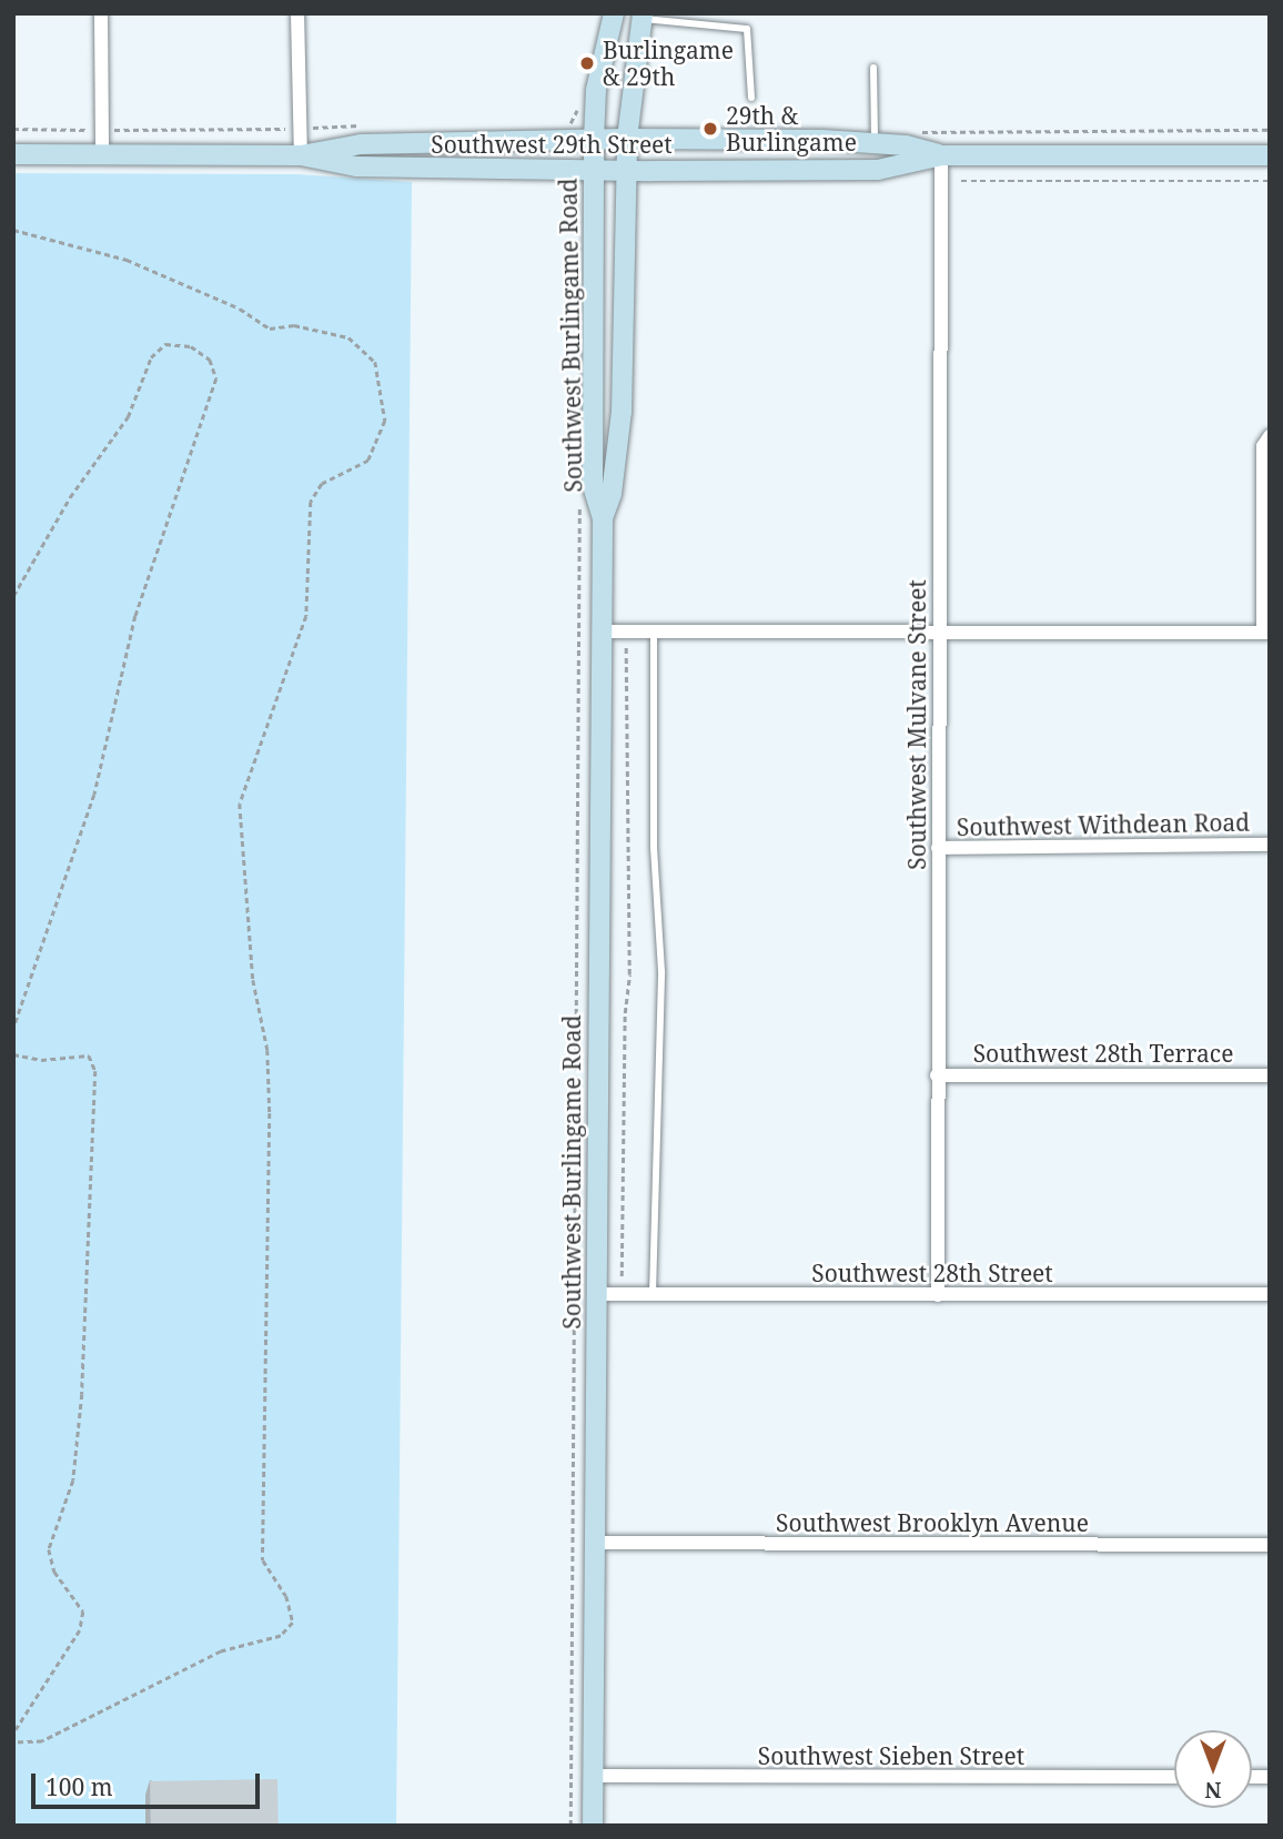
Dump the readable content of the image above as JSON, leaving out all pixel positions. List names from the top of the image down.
{
  "streets": {
    "main road": ["Southwest 29th Street", "Southwest Burlingame Road"],
    "street": [
      "Southwest Mulvane Street",
      "Southwest Withdean Road",
      "Southwest 28th Terrace",
      "Southwest 28th Street",
      "Southwest Brooklyn Avenue",
      "Southwest Sieben Street"
    ]
  },
  "crossings": [
    ["Southwest 29th Street", "Southwest Burlingame Road"],
    ["Southwest 29th Street", "Southwest Mulvane Street"],
    ["Southwest Burlingame Road", "Southwest 28th Street"],
    ["Southwest Burlingame Road", "Southwest Brooklyn Avenue"],
    ["Southwest Burlingame Road", "Southwest Sieben Street"],
    ["Southwest Mulvane Street", "Southwest Withdean Road"],
    ["Southwest Mulvane Street", "Southwest 28th Terrace"],
    ["Southwest Mulvane Street", "Southwest 28th Street"]
  ],
  "places": ["Burlingame & 29th", "29th & Burlingame"],
  "scale_bar": "100 m",
  "north": "bottom"
}
